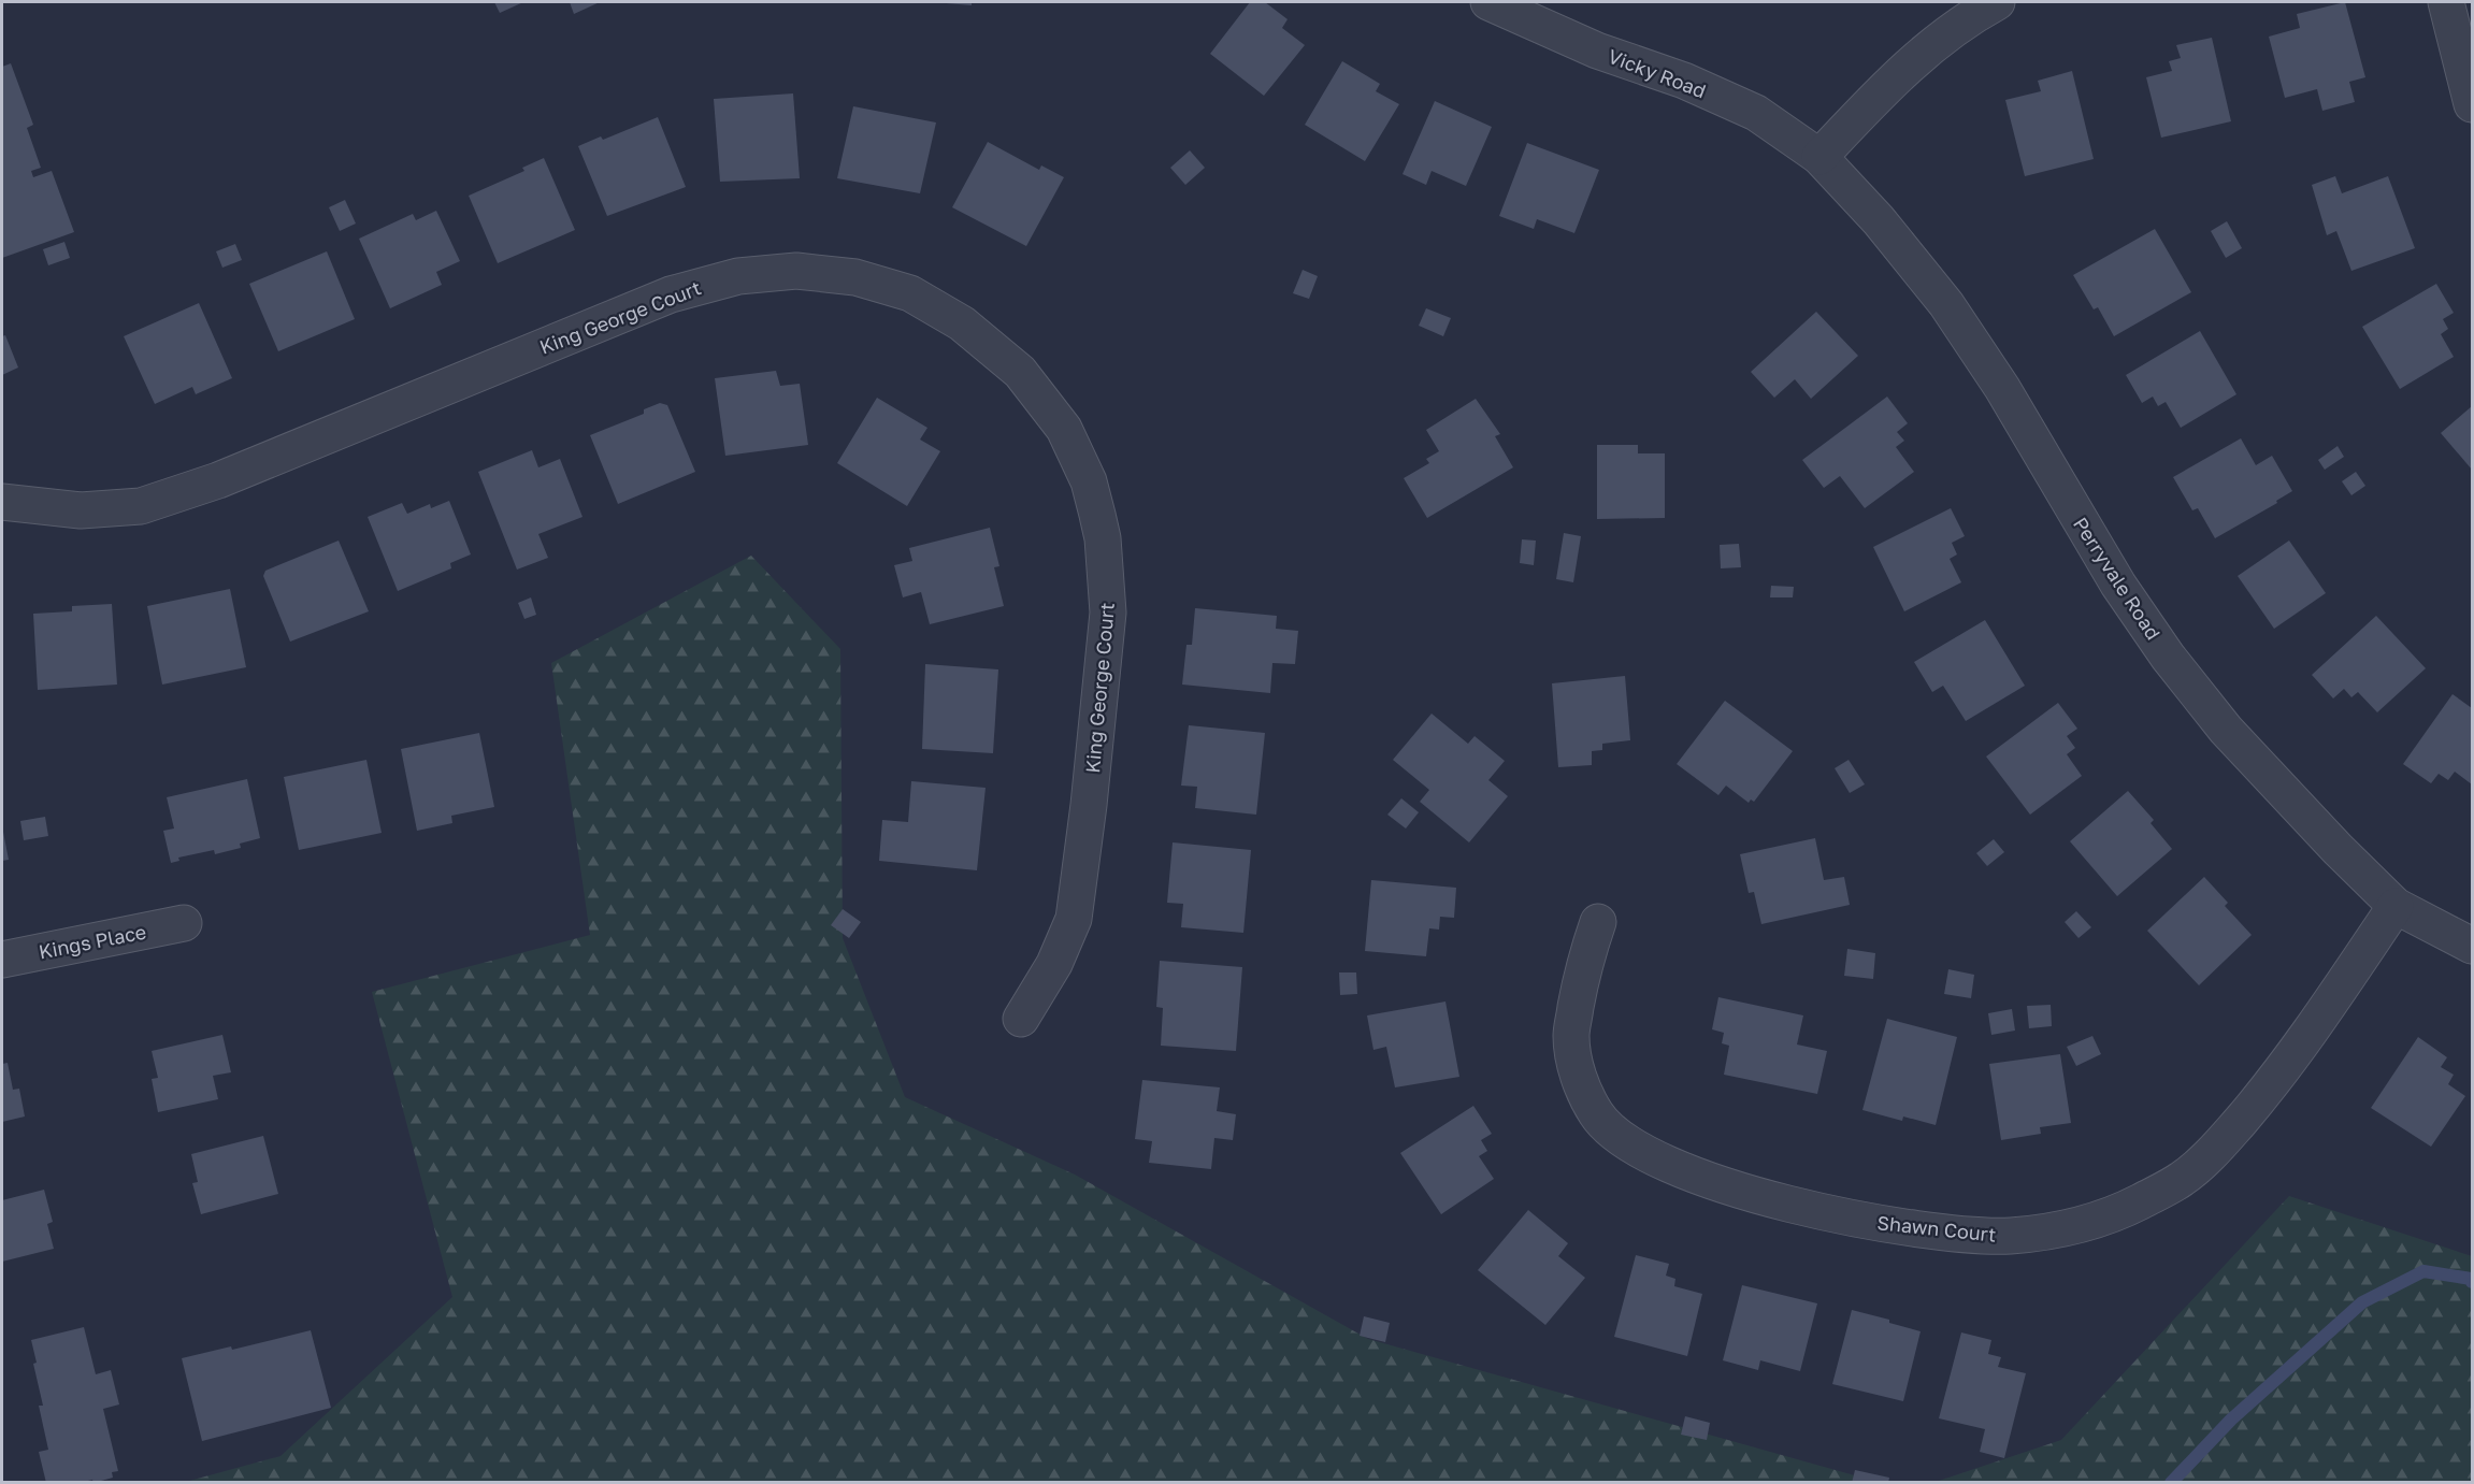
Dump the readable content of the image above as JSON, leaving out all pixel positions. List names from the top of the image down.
{
  "streets": {
    "street": [
      "Vicky Road",
      "King George Court",
      "Perryvale Road",
      "Kings Place",
      "Shawn Court"
    ]
  },
  "crossings": [
    ["Vicky Road", "Perryvale Road"],
    ["Perryvale Road", "Shawn Court"]
  ]
}
